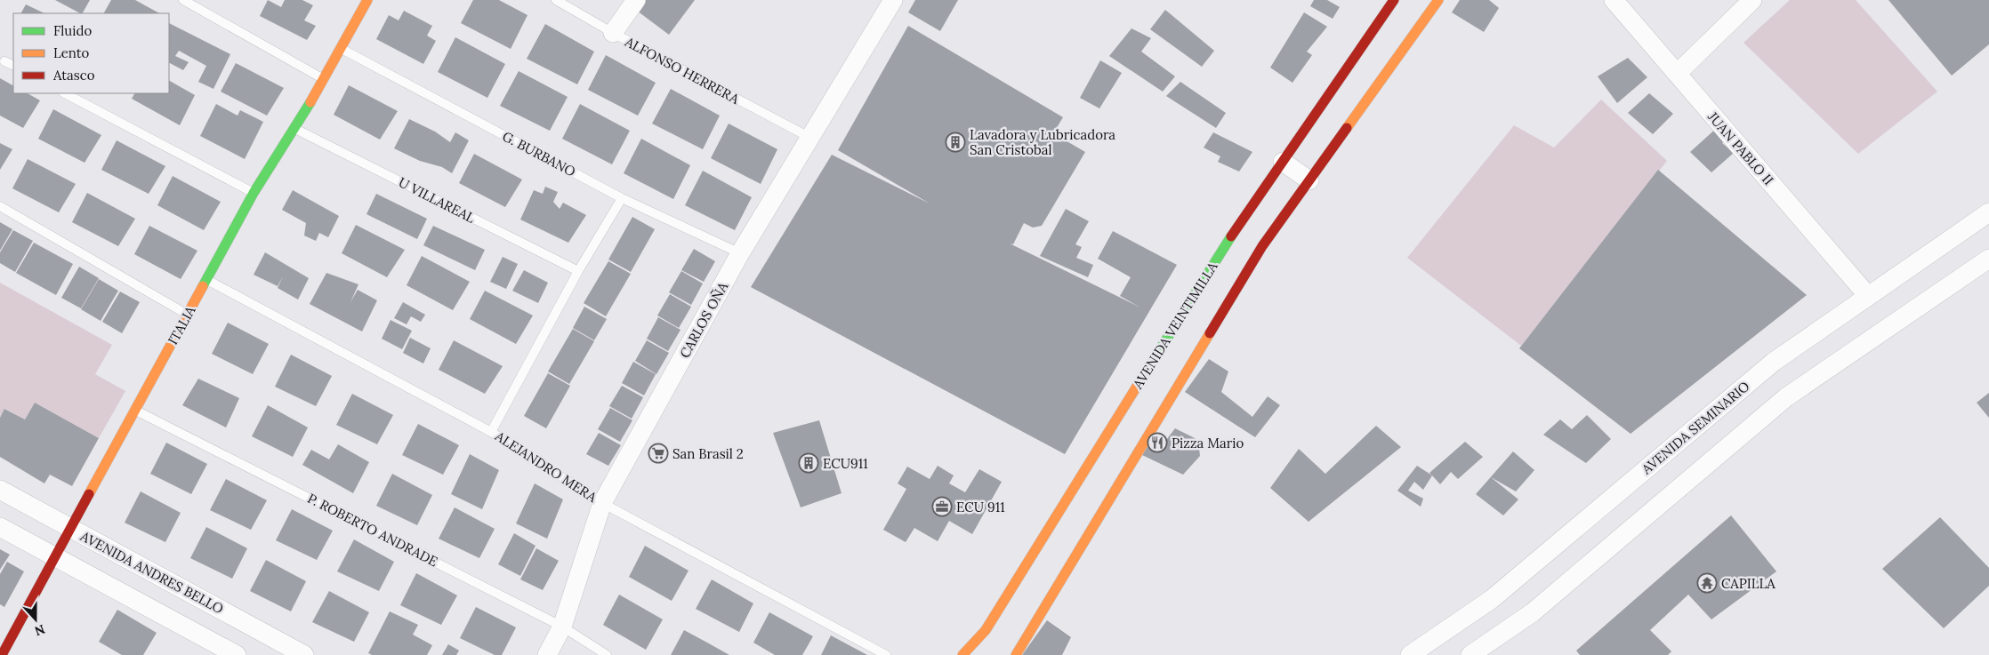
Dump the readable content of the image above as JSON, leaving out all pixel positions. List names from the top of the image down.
{
  "streets": {
    "main road": ["ITALIA", "AVENIDA VEINTIMILLA"],
    "street": [
      "JUAN PABLO II",
      "CARLOS OÑA",
      "AVENIDA SEMINARIO",
      "AVENIDA ANDRES BELLO"
    ],
    "lane": [
      "ALFONSO HERRERA",
      "G. BURBANO",
      "U VILLAREAL",
      "ALEJANDRO MERA",
      "P. ROBERTO ANDRADE"
    ]
  },
  "crossings": [
    ["ALFONSO HERRERA", "CARLOS OÑA"],
    ["JUAN PABLO II", "AVENIDA SEMINARIO"],
    ["G. BURBANO", "CARLOS OÑA"],
    ["G. BURBANO", "ITALIA"],
    ["U VILLAREAL", "ITALIA"],
    ["CARLOS OÑA", "ALEJANDRO MERA"],
    ["CARLOS OÑA", "P. ROBERTO ANDRADE"],
    ["ITALIA", "ALEJANDRO MERA"],
    ["ITALIA", "P. ROBERTO ANDRADE"],
    ["ITALIA", "AVENIDA ANDRES BELLO"]
  ],
  "places": {
    "building": ["Lavadora y Lubricadora San Cristobal", "ECU911"],
    "restaurant": ["Pizza Mario"],
    "supermarket": ["San Brasil 2"],
    "office": ["ECU 911"],
    "temple": ["CAPILLA"]
  },
  "legend": ["Fluido", "Lento", "Atasco"],
  "north": "bottom"
}
